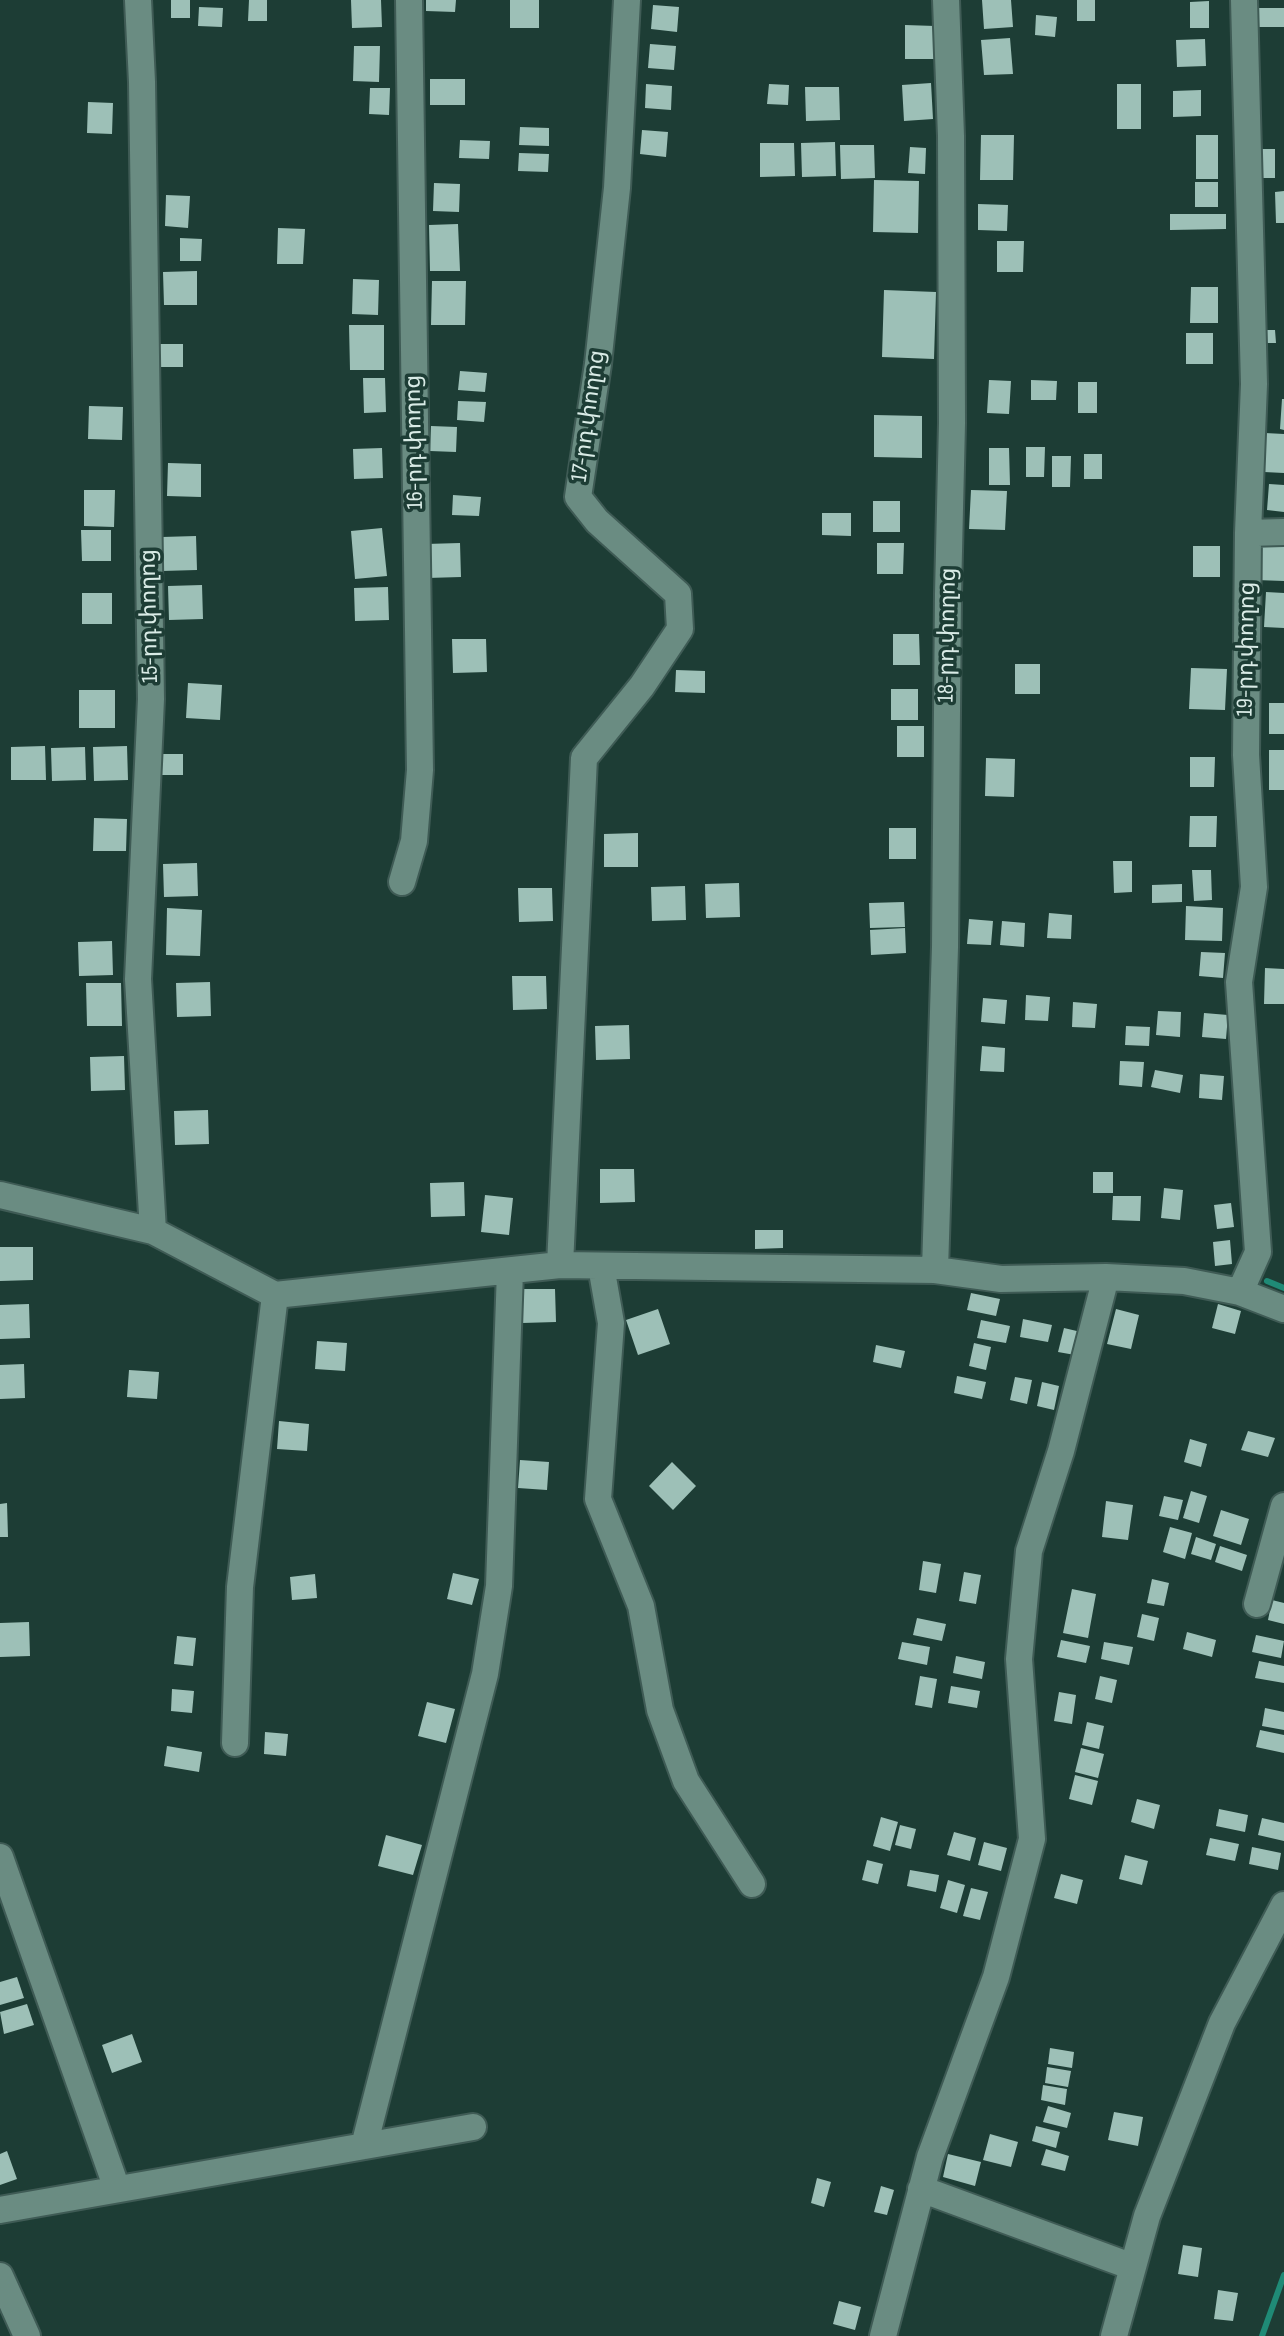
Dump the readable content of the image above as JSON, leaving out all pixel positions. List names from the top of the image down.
{
  "streets": {
    "street": [
      "17-րդ փողոց",
      "16-րդ փողոց",
      "15-րդ փողոց",
      "18-րդ փողոց",
      "19-րդ փողոց"
    ]
  }
}
